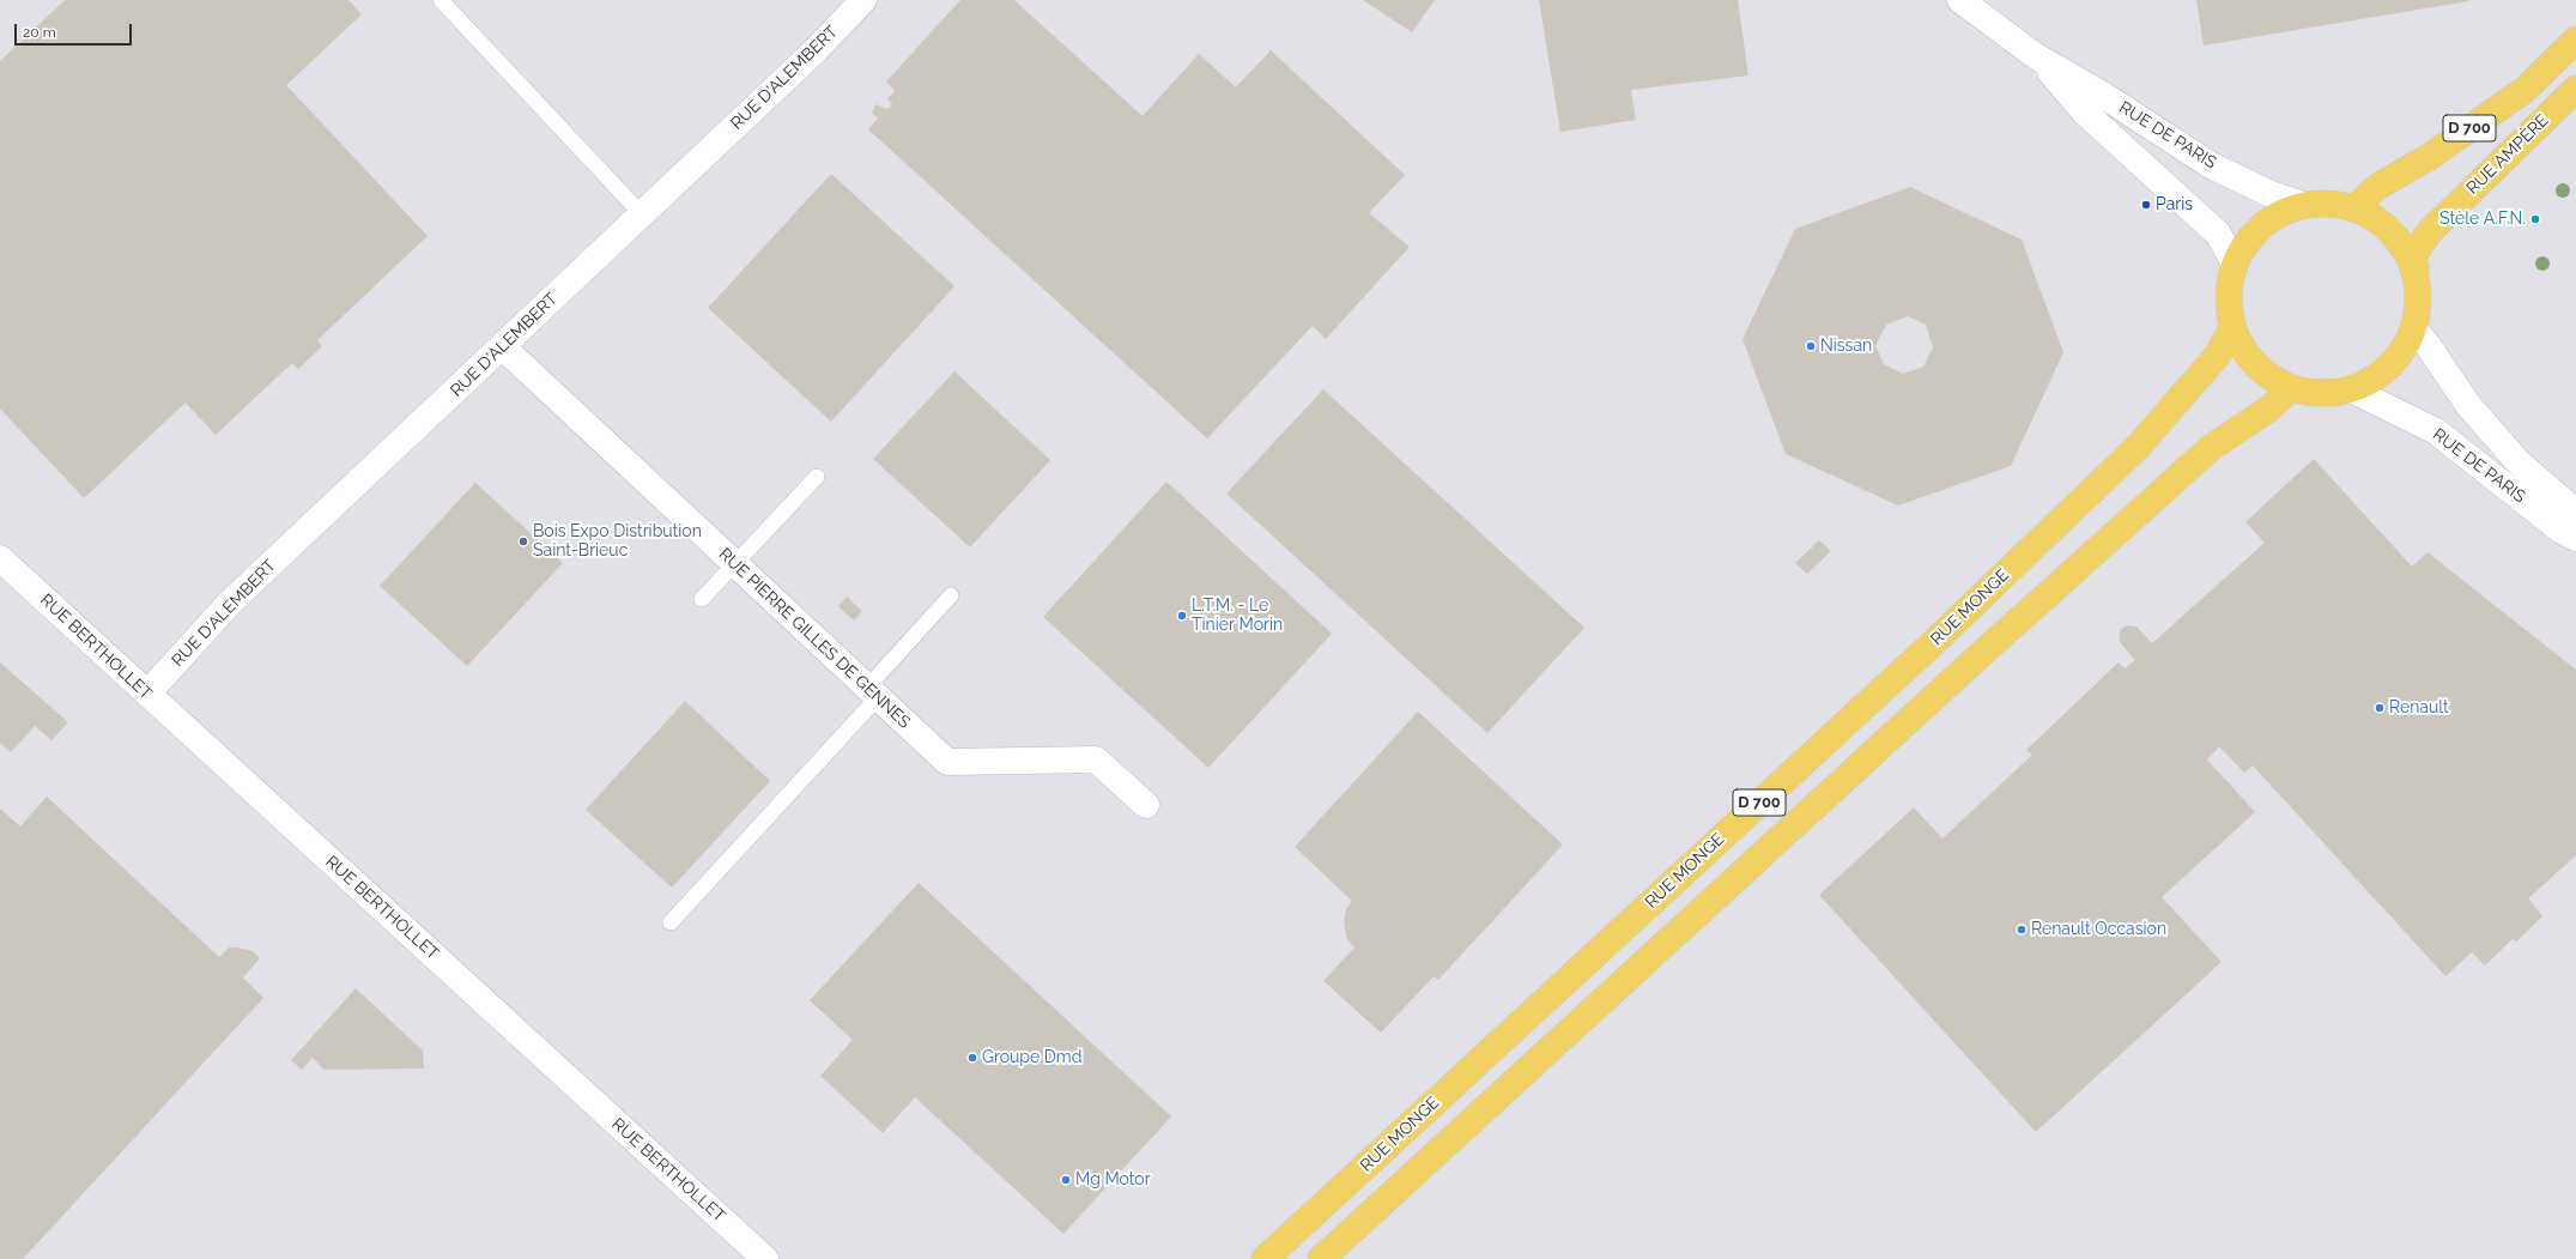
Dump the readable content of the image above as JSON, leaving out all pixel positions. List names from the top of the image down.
{
  "streets": {
    "main road": ["D 700", "RUE AMPÈRE", "RUE MONGE"],
    "street": [
      "RUE D'ALEMBERT",
      "RUE DE PARIS",
      "RUE PIERRE GILLES DE GENNES",
      "RUE BERTHOLLET"
    ]
  },
  "crossings": [
    ["RUE D'ALEMBERT", "RUE PIERRE GILLES DE GENNES"],
    ["RUE D'ALEMBERT", "RUE BERTHOLLET"]
  ],
  "places": [
    "Paris",
    "Stèle A.F.N.",
    "Nissan",
    "Bois Expo Distribution Saint-Brieuc",
    "L.T.M. - Le Tinier Morin",
    "Renault",
    "Renault Occasion",
    "Groupe Dmd",
    "Mg Motor"
  ],
  "scale_bar": "20 m"
}
